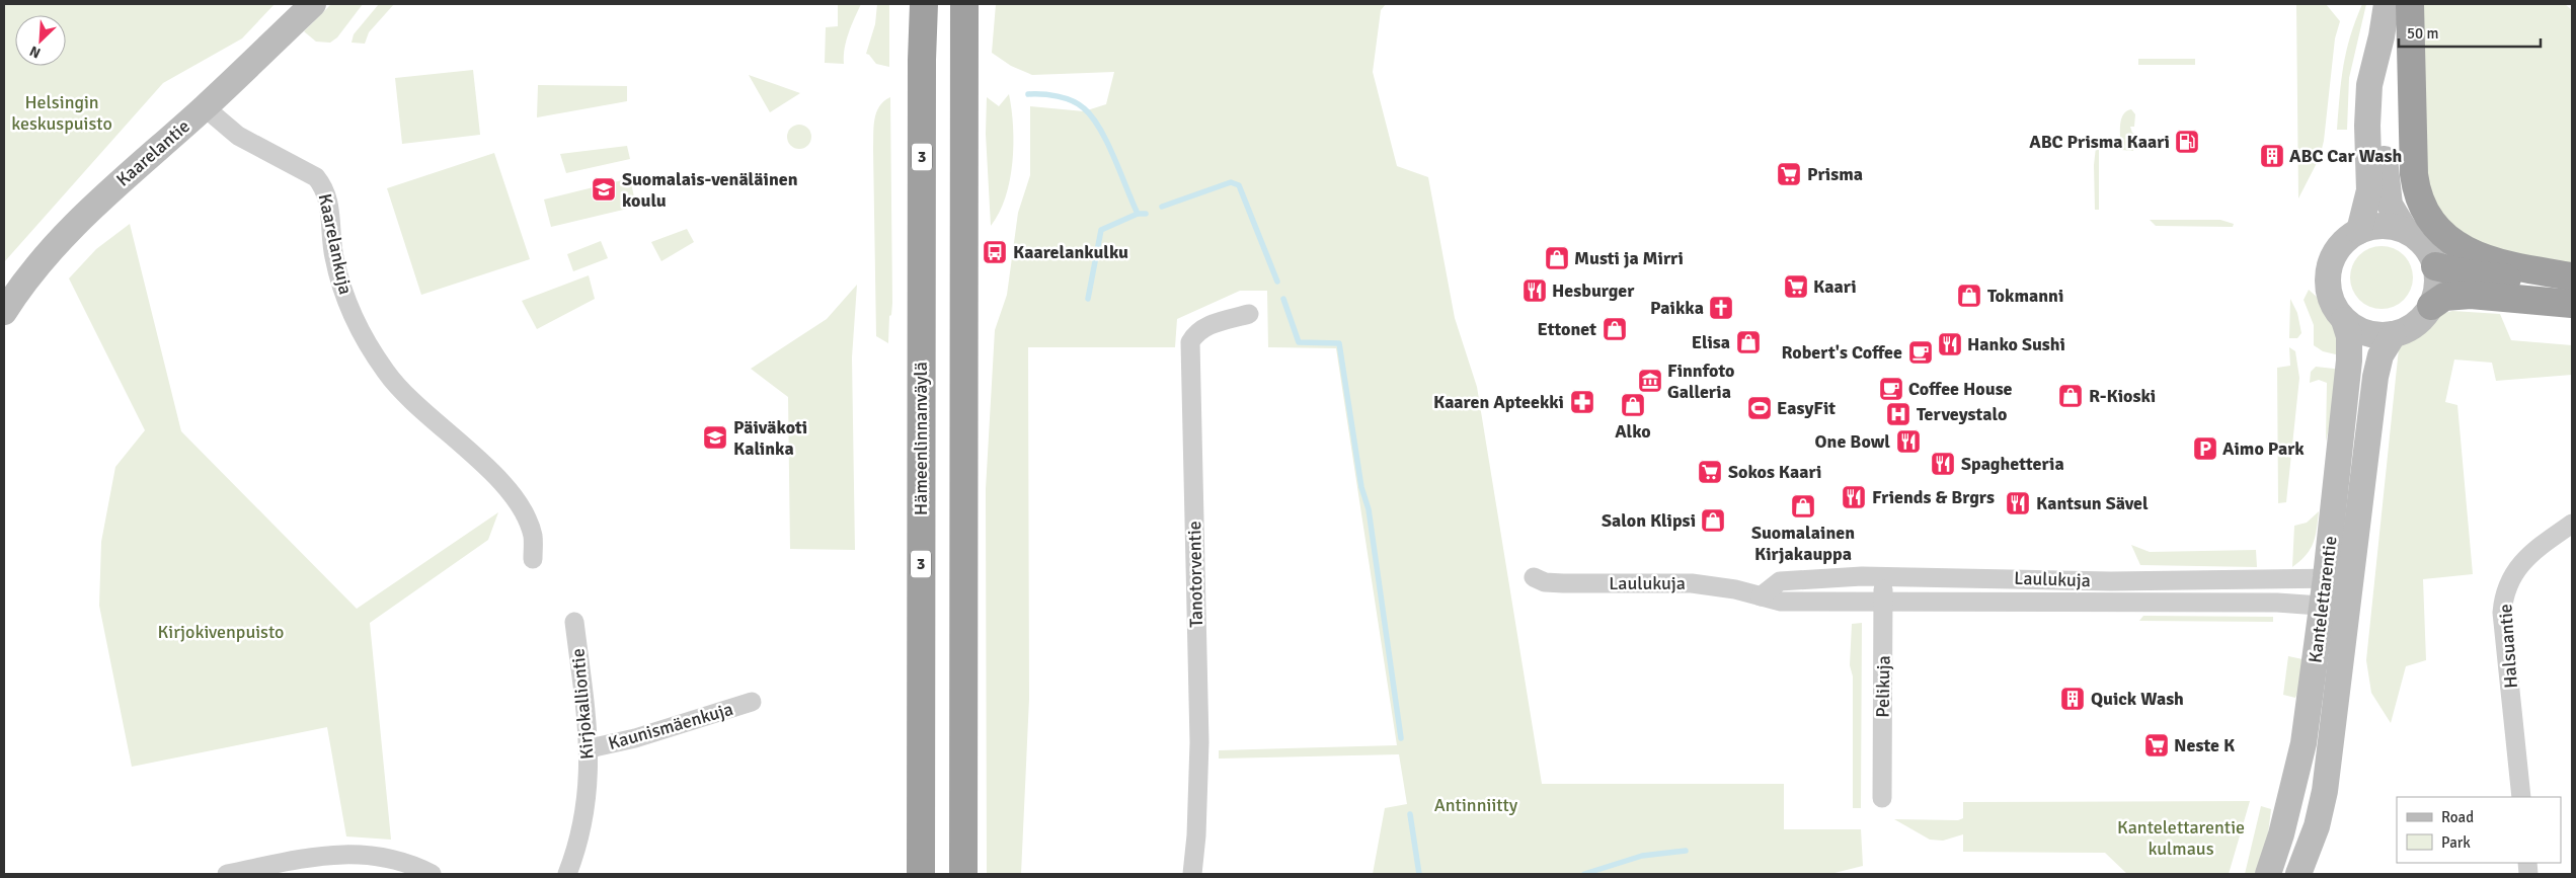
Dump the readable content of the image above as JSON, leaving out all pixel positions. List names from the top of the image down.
{
  "streets": {
    "highway": ["3", "Hämeenlinnanväylä"],
    "main road": ["Kaarelantie", "Kantelettarentie"],
    "street": [
      "Kaarelankuja",
      "Tanotorventie",
      "Laulukuja",
      "Halsuantie",
      "Pelikuja",
      "Kirjokalliontie",
      "Kaunismäenkuja"
    ]
  },
  "crossings": [
    ["Kaarelantie", "Kaarelankuja"],
    ["Laulukuja", "Kantelettarentie"],
    ["Laulukuja", "Pelikuja"],
    ["Kirjokalliontie", "Kaunismäenkuja"]
  ],
  "parks": [
    "Helsingin keskuspuisto",
    "Kirjokivenpuisto",
    "Antinniitty",
    "Kantelettarentie kulmaus"
  ],
  "places": {
    "fuel station": ["ABC Prisma Kaari"],
    "building": ["ABC Car Wash", "Quick Wash"],
    "supermarket": [
      "Prisma",
      "Kaari",
      "Sokos Kaari",
      "Neste K"
    ],
    "school or university": ["Suomalais-venäläinen koulu", "Päiväkoti Kalinka"],
    "bus stop": ["Kaarelankulku"],
    "shop": [
      "Musti ja Mirri",
      "Tokmanni",
      "Ettonet",
      "Elisa",
      "R-Kioski",
      "Alko",
      "Suomalainen Kirjakauppa",
      "Salon Klipsi"
    ],
    "restaurant": [
      "Hesburger",
      "Hanko Sushi",
      "One Bowl",
      "Spaghetteria",
      "Friends & Brgrs",
      "Kantsun Sävel"
    ],
    "church": ["Paikka"],
    "cafe": ["Robert's Coffee", "Coffee House"],
    "museum": ["Finnfoto Galleria"],
    "pharmacy": ["Kaaren Apteekki"],
    "sports": ["EasyFit"],
    "hospital": ["Terveystalo"],
    "parking": ["Aimo Park"]
  },
  "legend": ["Road", "Park"],
  "scale_bar": "50 m",
  "north": "bottom left"
}
